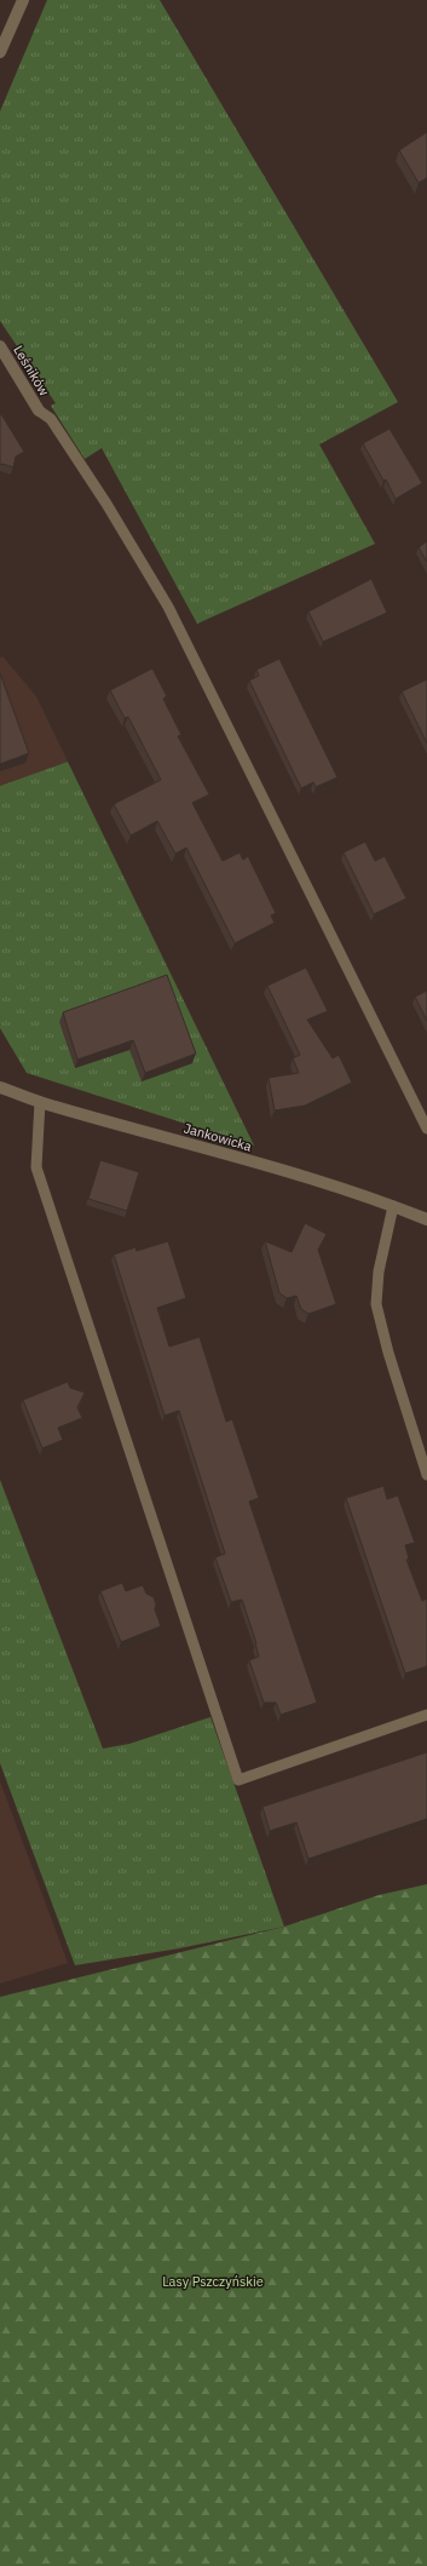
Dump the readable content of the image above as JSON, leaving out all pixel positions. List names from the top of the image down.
{
  "streets": {
    "street": ["Leśników", "Jankowicka"]
  },
  "parks": ["Lasy Pszczyńskie"]
}
